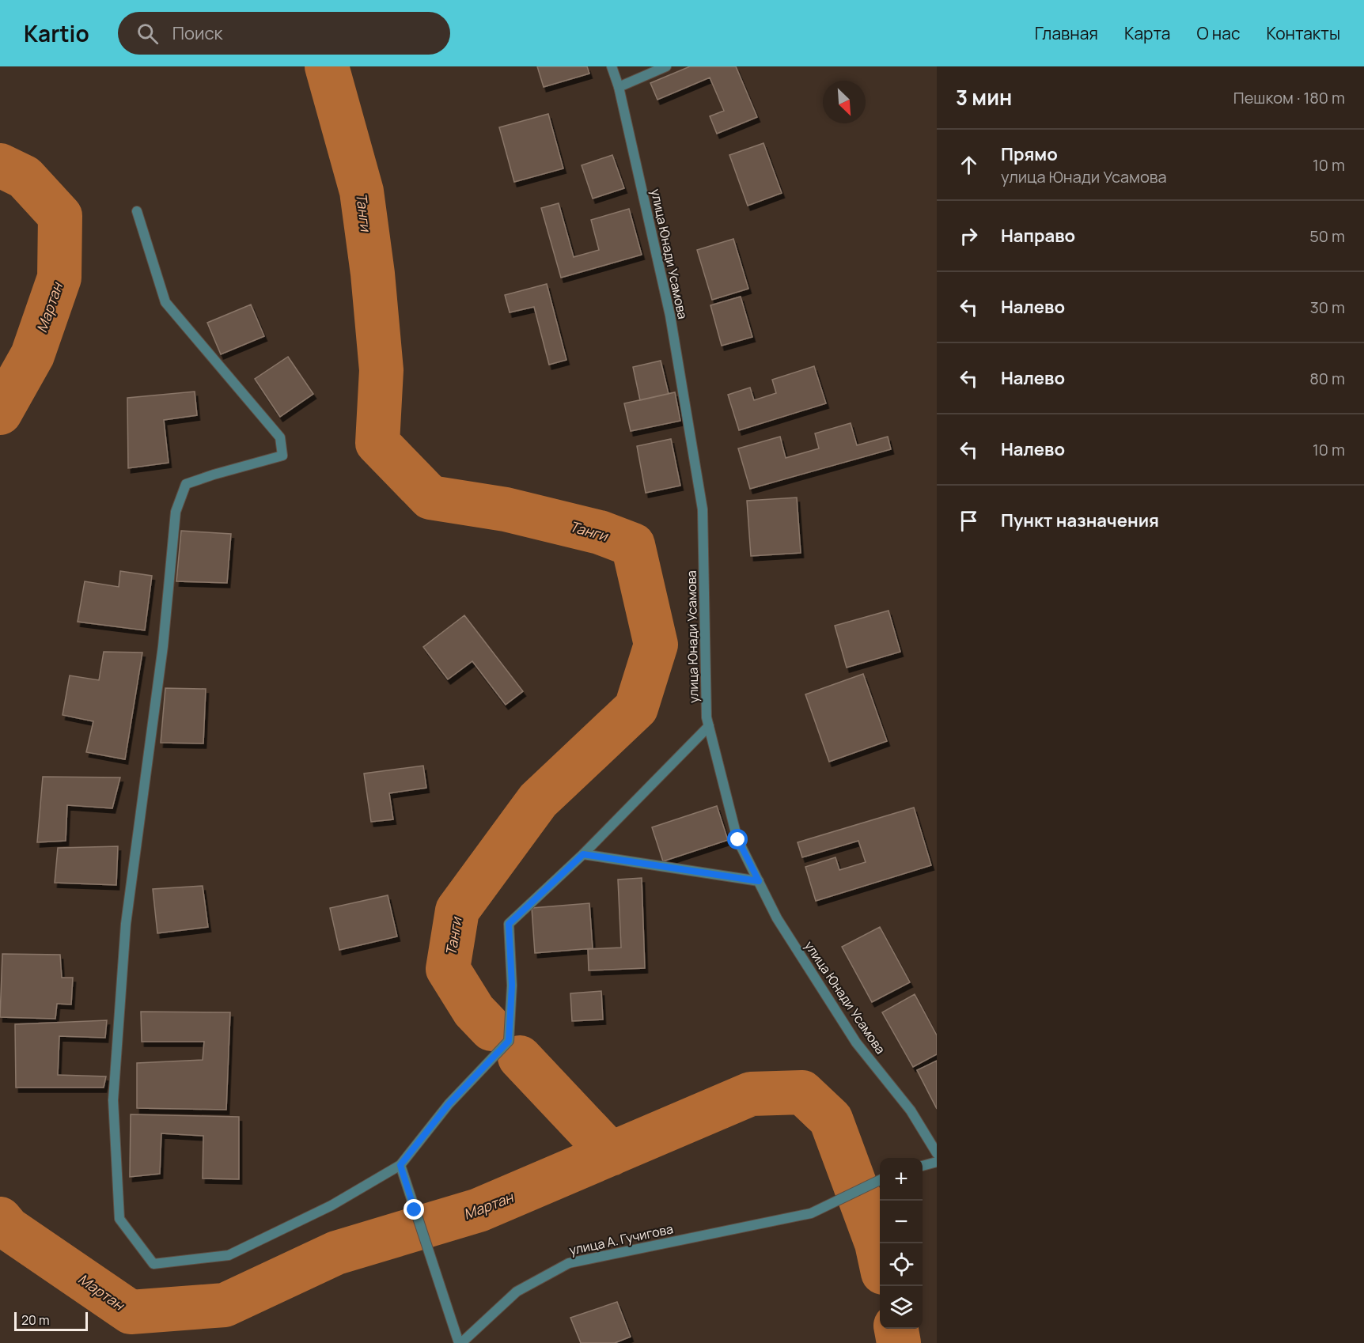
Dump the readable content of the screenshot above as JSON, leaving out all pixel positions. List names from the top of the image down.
{
  "streets": {
    "street": ["улица Юнади Усамова", "улица А. Гучигова"]
  },
  "water": ["Танги", "Мартан"],
  "scale_bar": "20 m",
  "north": "bottom right",
  "page": {
    "header": "Kartio",
    "search": "Поиск",
    "nav": [
      "Главная",
      "Карта",
      "О нас",
      "Контакты"
    ],
    "heading": ["3 мин", "Пешком · 180 m"],
    "list": [
      ["Прямо", "улица Юнади Усамова", "10 m"],
      ["Направо", "50 m"],
      ["Налево", "30 m"],
      ["Налево", "80 m"],
      ["Налево", "10 m"],
      "Пункт назначения"
    ],
    "map_buttons": ["+", "−"],
    "scale": "20 m"
  }
}
